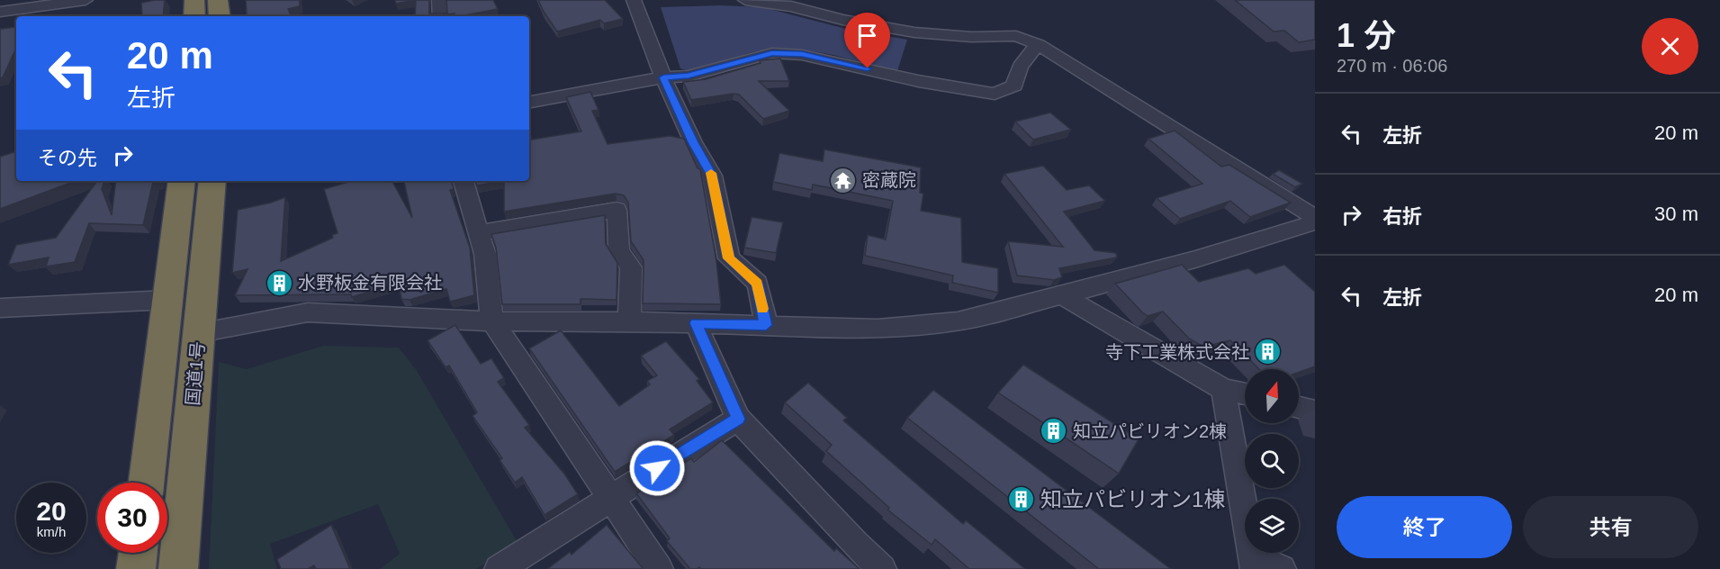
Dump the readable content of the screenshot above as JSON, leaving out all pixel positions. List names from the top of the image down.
{
  "streets": {
    "highway": ["国道1号"]
  },
  "places": {
    "temple": ["密蔵院"],
    "building": [
      "水野板金有限会社",
      "寺下工業株式会社",
      "知立パビリオン2棟",
      "知立パビリオン1棟"
    ]
  },
  "north": "top",
  "page": {
    "heading": ["1 分", "270 m · 06:06"],
    "turn": ["20 m", "左折"],
    "list": [
      {
        "name": "左折",
        "value": "20 m"
      },
      {
        "name": "右折",
        "value": "30 m"
      },
      {
        "name": "左折",
        "value": "20 m"
      }
    ],
    "then": "その先",
    "speed": "20 km/h",
    "limit": "30",
    "buttons": ["終了", "共有"]
  }
}
